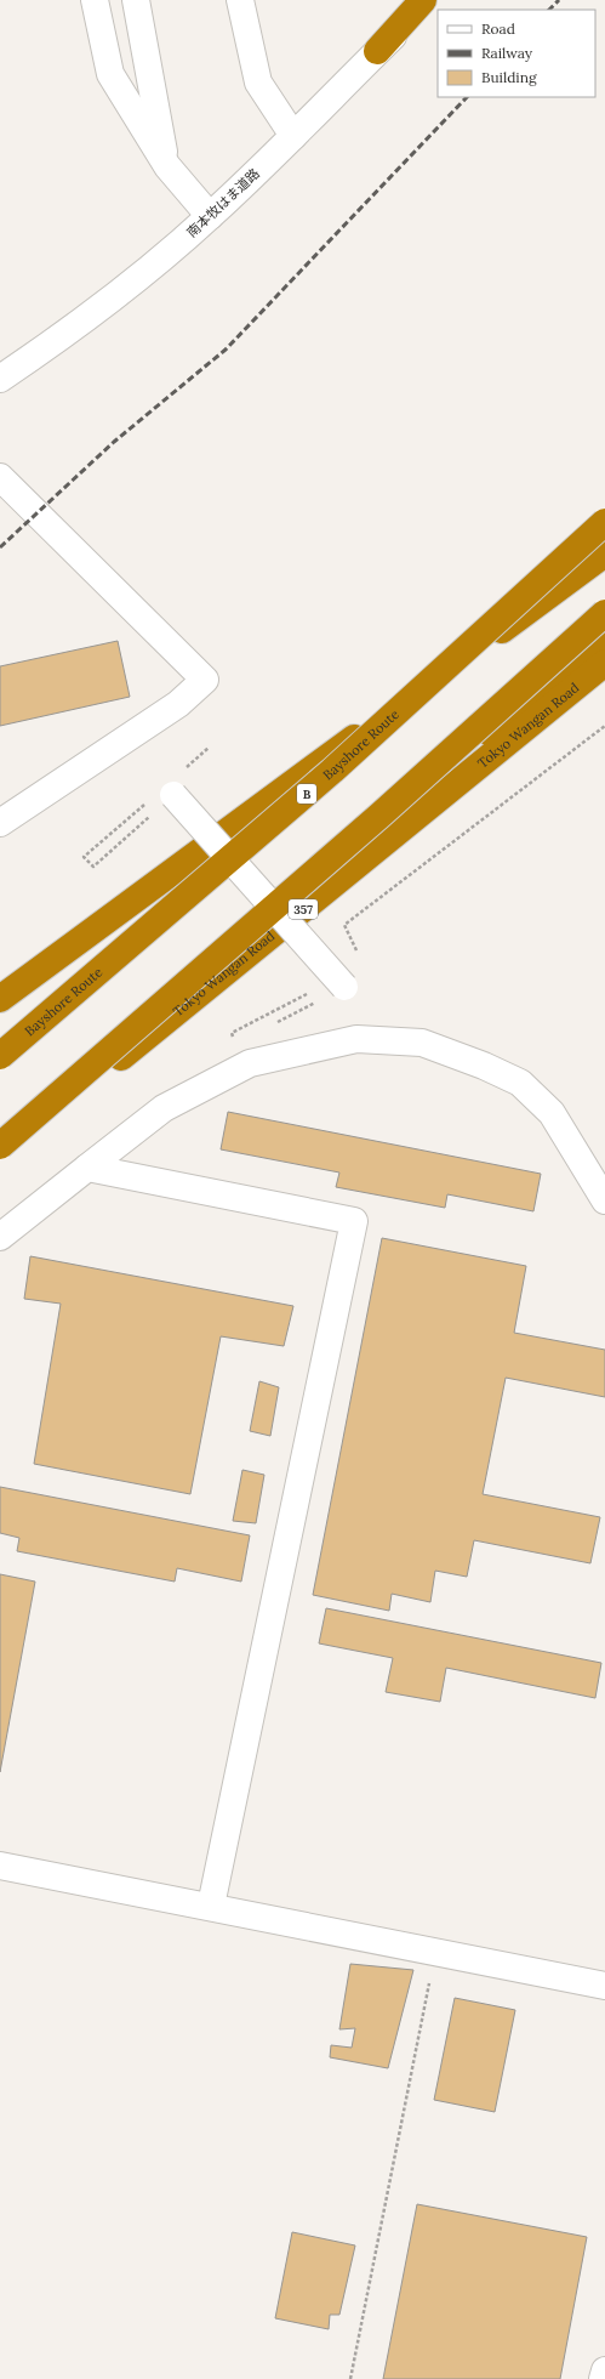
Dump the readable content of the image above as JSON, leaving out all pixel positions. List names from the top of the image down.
{
  "streets": {
    "highway": [
      "南本牧はま道路",
      "Tokyo Wangan Road",
      "Bayshore Route",
      "B",
      "357"
    ]
  },
  "legend": ["Road", "Railway", "Building"]
}
